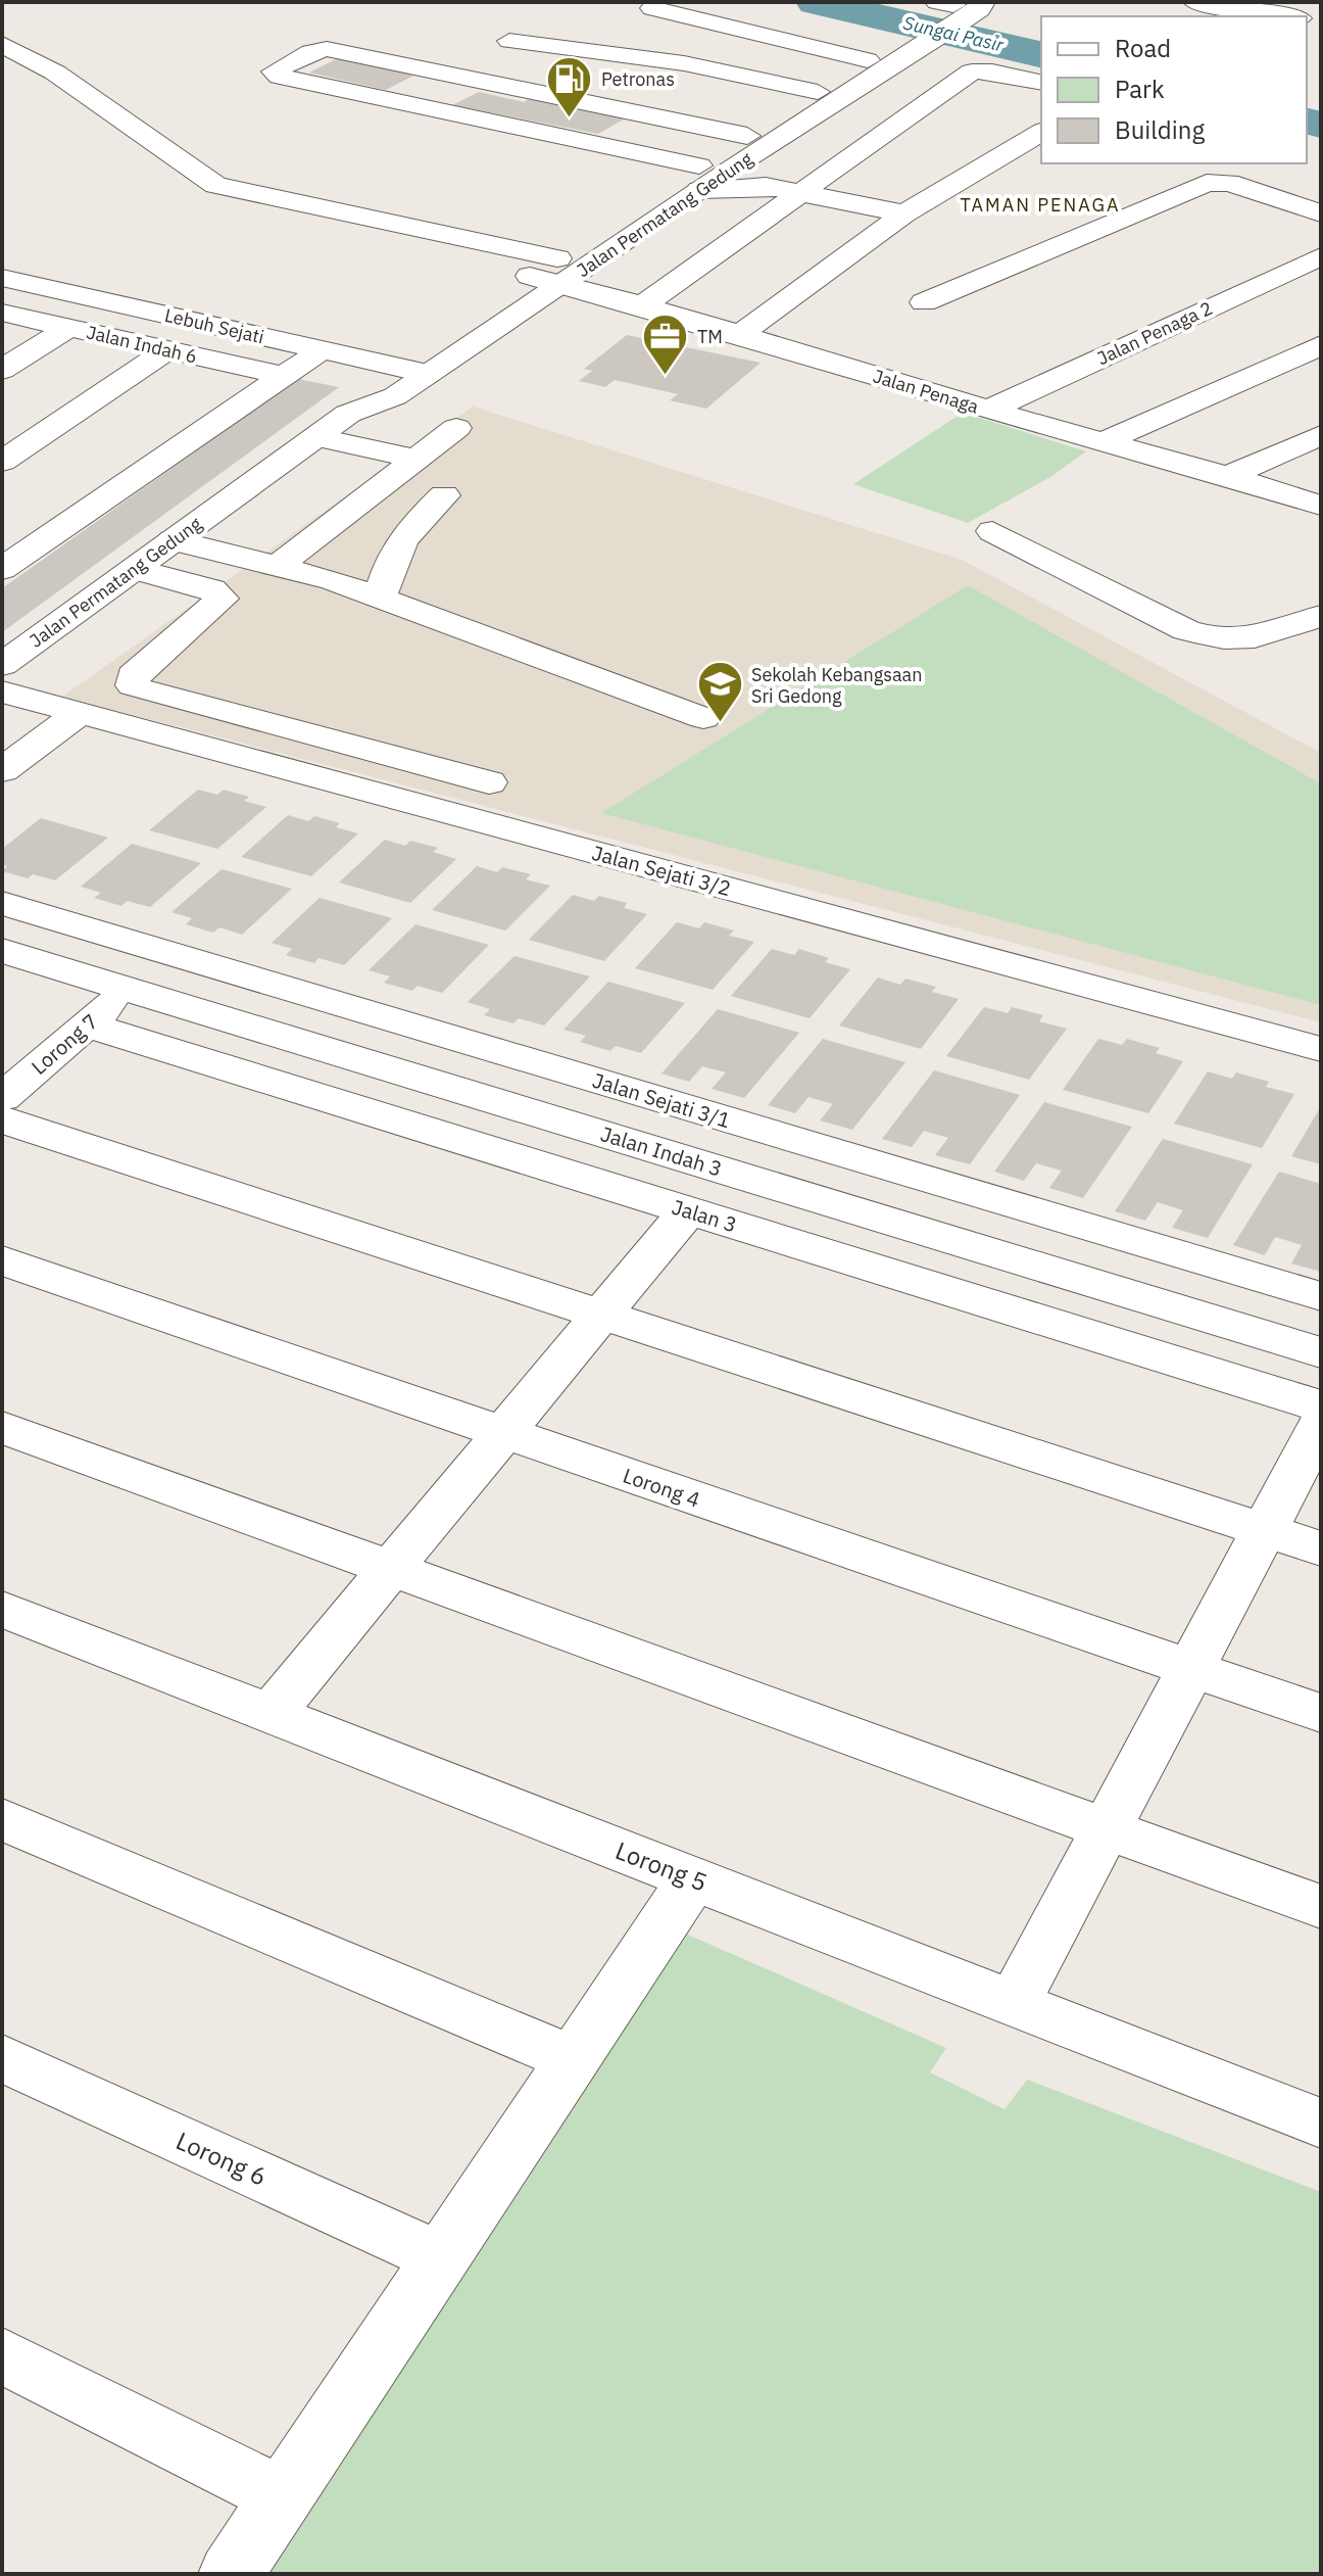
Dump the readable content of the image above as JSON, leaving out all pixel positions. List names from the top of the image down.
{
  "streets": {
    "street": [
      "Jalan Permatang Gedung",
      "Lebuh Sejati",
      "Jalan Penaga 2",
      "Jalan Indah 6",
      "Jalan Penaga",
      "Jalan Sejati 3/2",
      "Lorong 7",
      "Jalan Sejati 3/1",
      "Jalan Indah 3",
      "Jalan 3",
      "Lorong 4",
      "Lorong 5",
      "Lorong 6"
    ]
  },
  "crossings": [
    ["Jalan Permatang Gedung", "Lebuh Sejati"],
    ["Jalan Permatang Gedung", "Jalan Penaga"],
    ["Jalan Penaga 2", "Jalan Penaga"],
    ["Lorong 7", "Jalan Indah 3"],
    ["Lorong 7", "Jalan 3"]
  ],
  "districts": ["TAMAN PENAGA"],
  "water": ["Sungai Pasir"],
  "places": {
    "fuel station": ["Petronas"],
    "office": ["TM"],
    "school or university": ["Sekolah Kebangsaan Sri Gedong"]
  },
  "legend": ["Road", "Park", "Building"]
}
